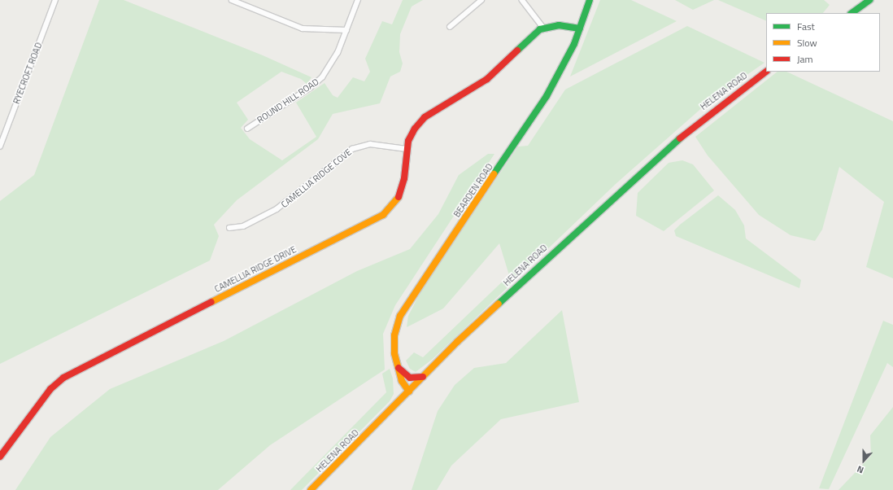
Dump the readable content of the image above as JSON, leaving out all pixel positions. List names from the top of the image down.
{
  "streets": {
    "street": [
      "RYECROFT ROAD",
      "HELENA ROAD",
      "ROUND HILL ROAD",
      "CAMELLIA RIDGE COVE",
      "BEARDEN ROAD",
      "CAMELLIA RIDGE DRIVE"
    ]
  },
  "crossings": [
    ["HELENA ROAD", "BEARDEN ROAD"],
    ["CAMELLIA RIDGE COVE", "CAMELLIA RIDGE DRIVE"]
  ],
  "legend": ["Fast", "Slow", "Jam"],
  "north": "bottom"
}
